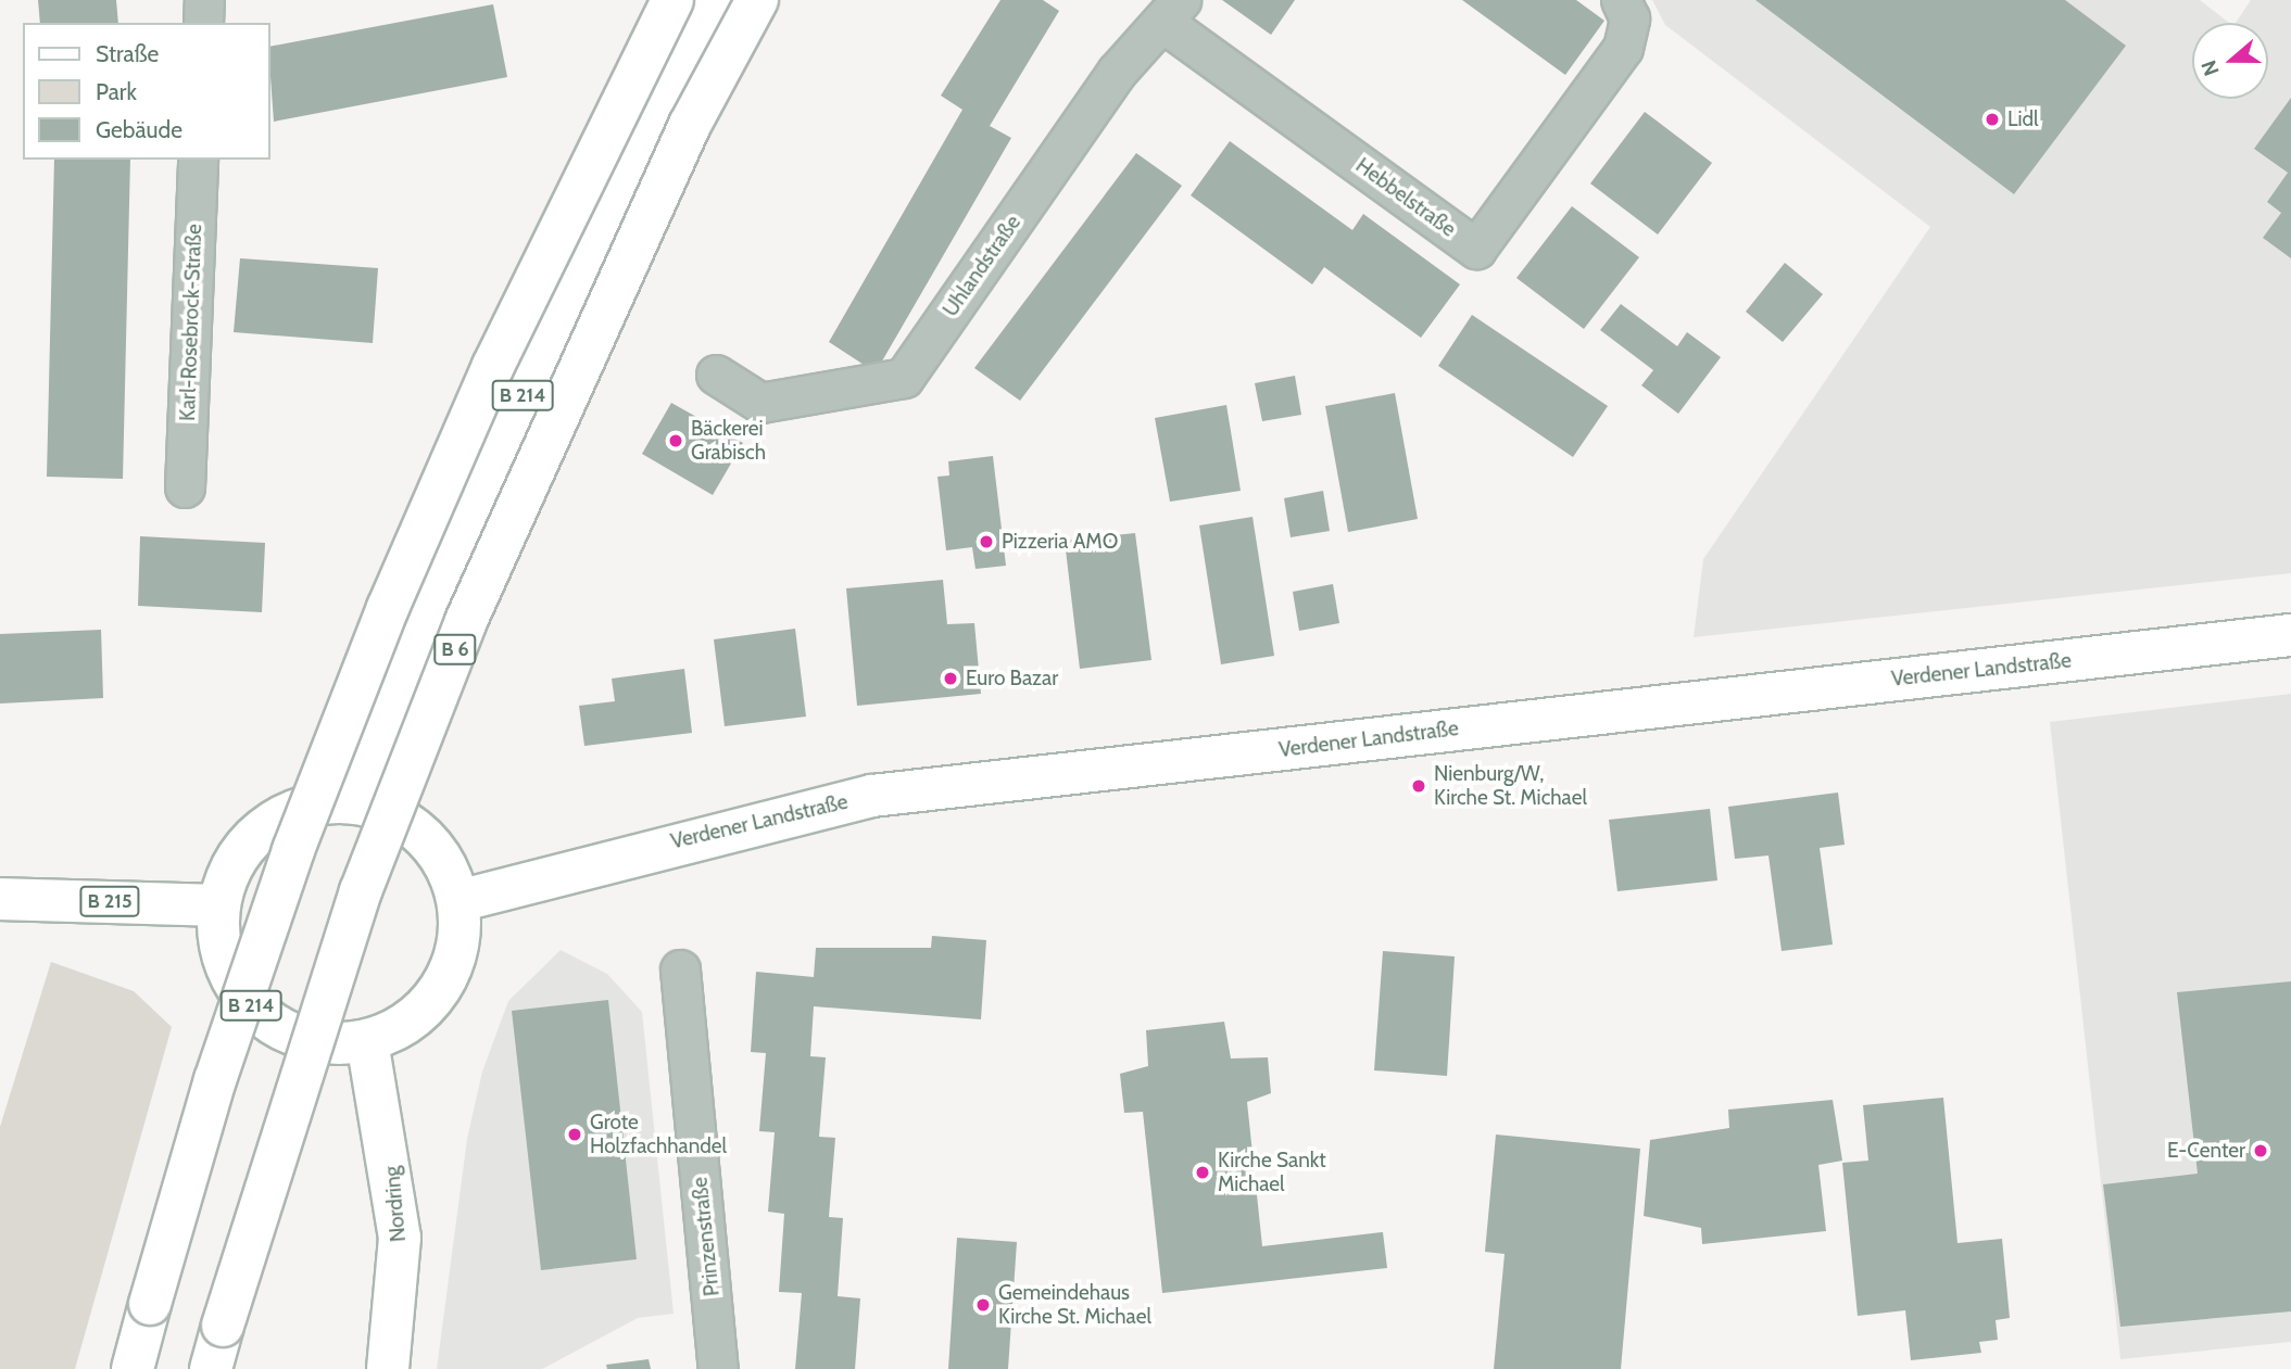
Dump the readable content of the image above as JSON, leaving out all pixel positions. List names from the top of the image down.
{
  "streets": {
    "main road": [
      "B 214",
      "B 6",
      "Verdener Landstraße",
      "B 215",
      "Nordring"
    ],
    "street": [
      "Hebbelstraße",
      "Uhlandstraße",
      "Karl-Rosebrock-Straße",
      "Prinzenstraße"
    ]
  },
  "crossings": [
    ["Hebbelstraße", "Uhlandstraße"],
    ["B 214", "Verdener Landstraße"],
    ["B 214", "B 215"],
    ["B 214", "Nordring"],
    ["Verdener Landstraße", "B 215"],
    ["Verdener Landstraße", "Nordring"],
    ["B 215", "Nordring"]
  ],
  "places": [
    "Lidl",
    "Bäckerei Grabisch",
    "Pizzeria AMO",
    "Euro Bazar",
    "Nienburg/W, Kirche St. Michael",
    "Grote Holzfachhandel",
    "E-Center",
    "Kirche Sankt Michael",
    "Gemeindehaus Kirche St. Michael"
  ],
  "legend": ["Straße", "Park", "Gebäude"],
  "north": "left"
}
